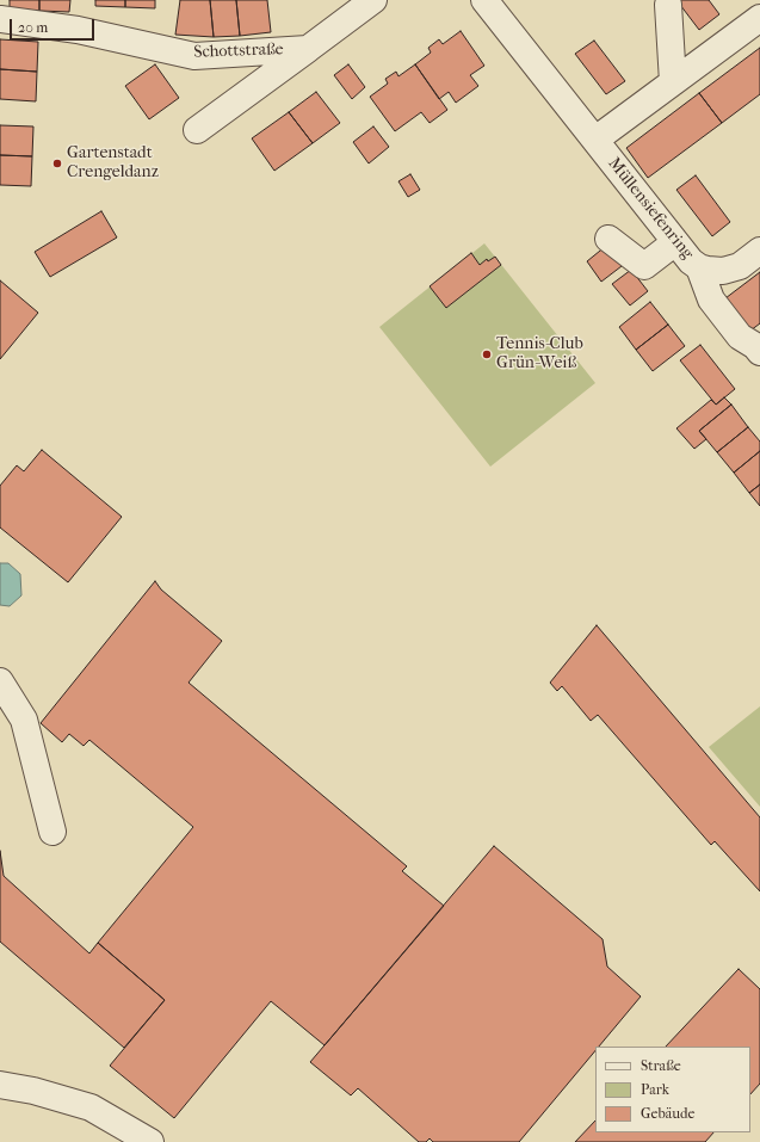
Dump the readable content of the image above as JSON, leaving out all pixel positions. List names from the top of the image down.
{
  "streets": {
    "street": ["Schottstraße", "Müllensiefenring"]
  },
  "places": ["Gartenstadt Crengeldanz", "Tennis-Club Grün-Weiß"],
  "legend": ["Straße", "Park", "Gebäude"],
  "scale_bar": "20 m"
}
